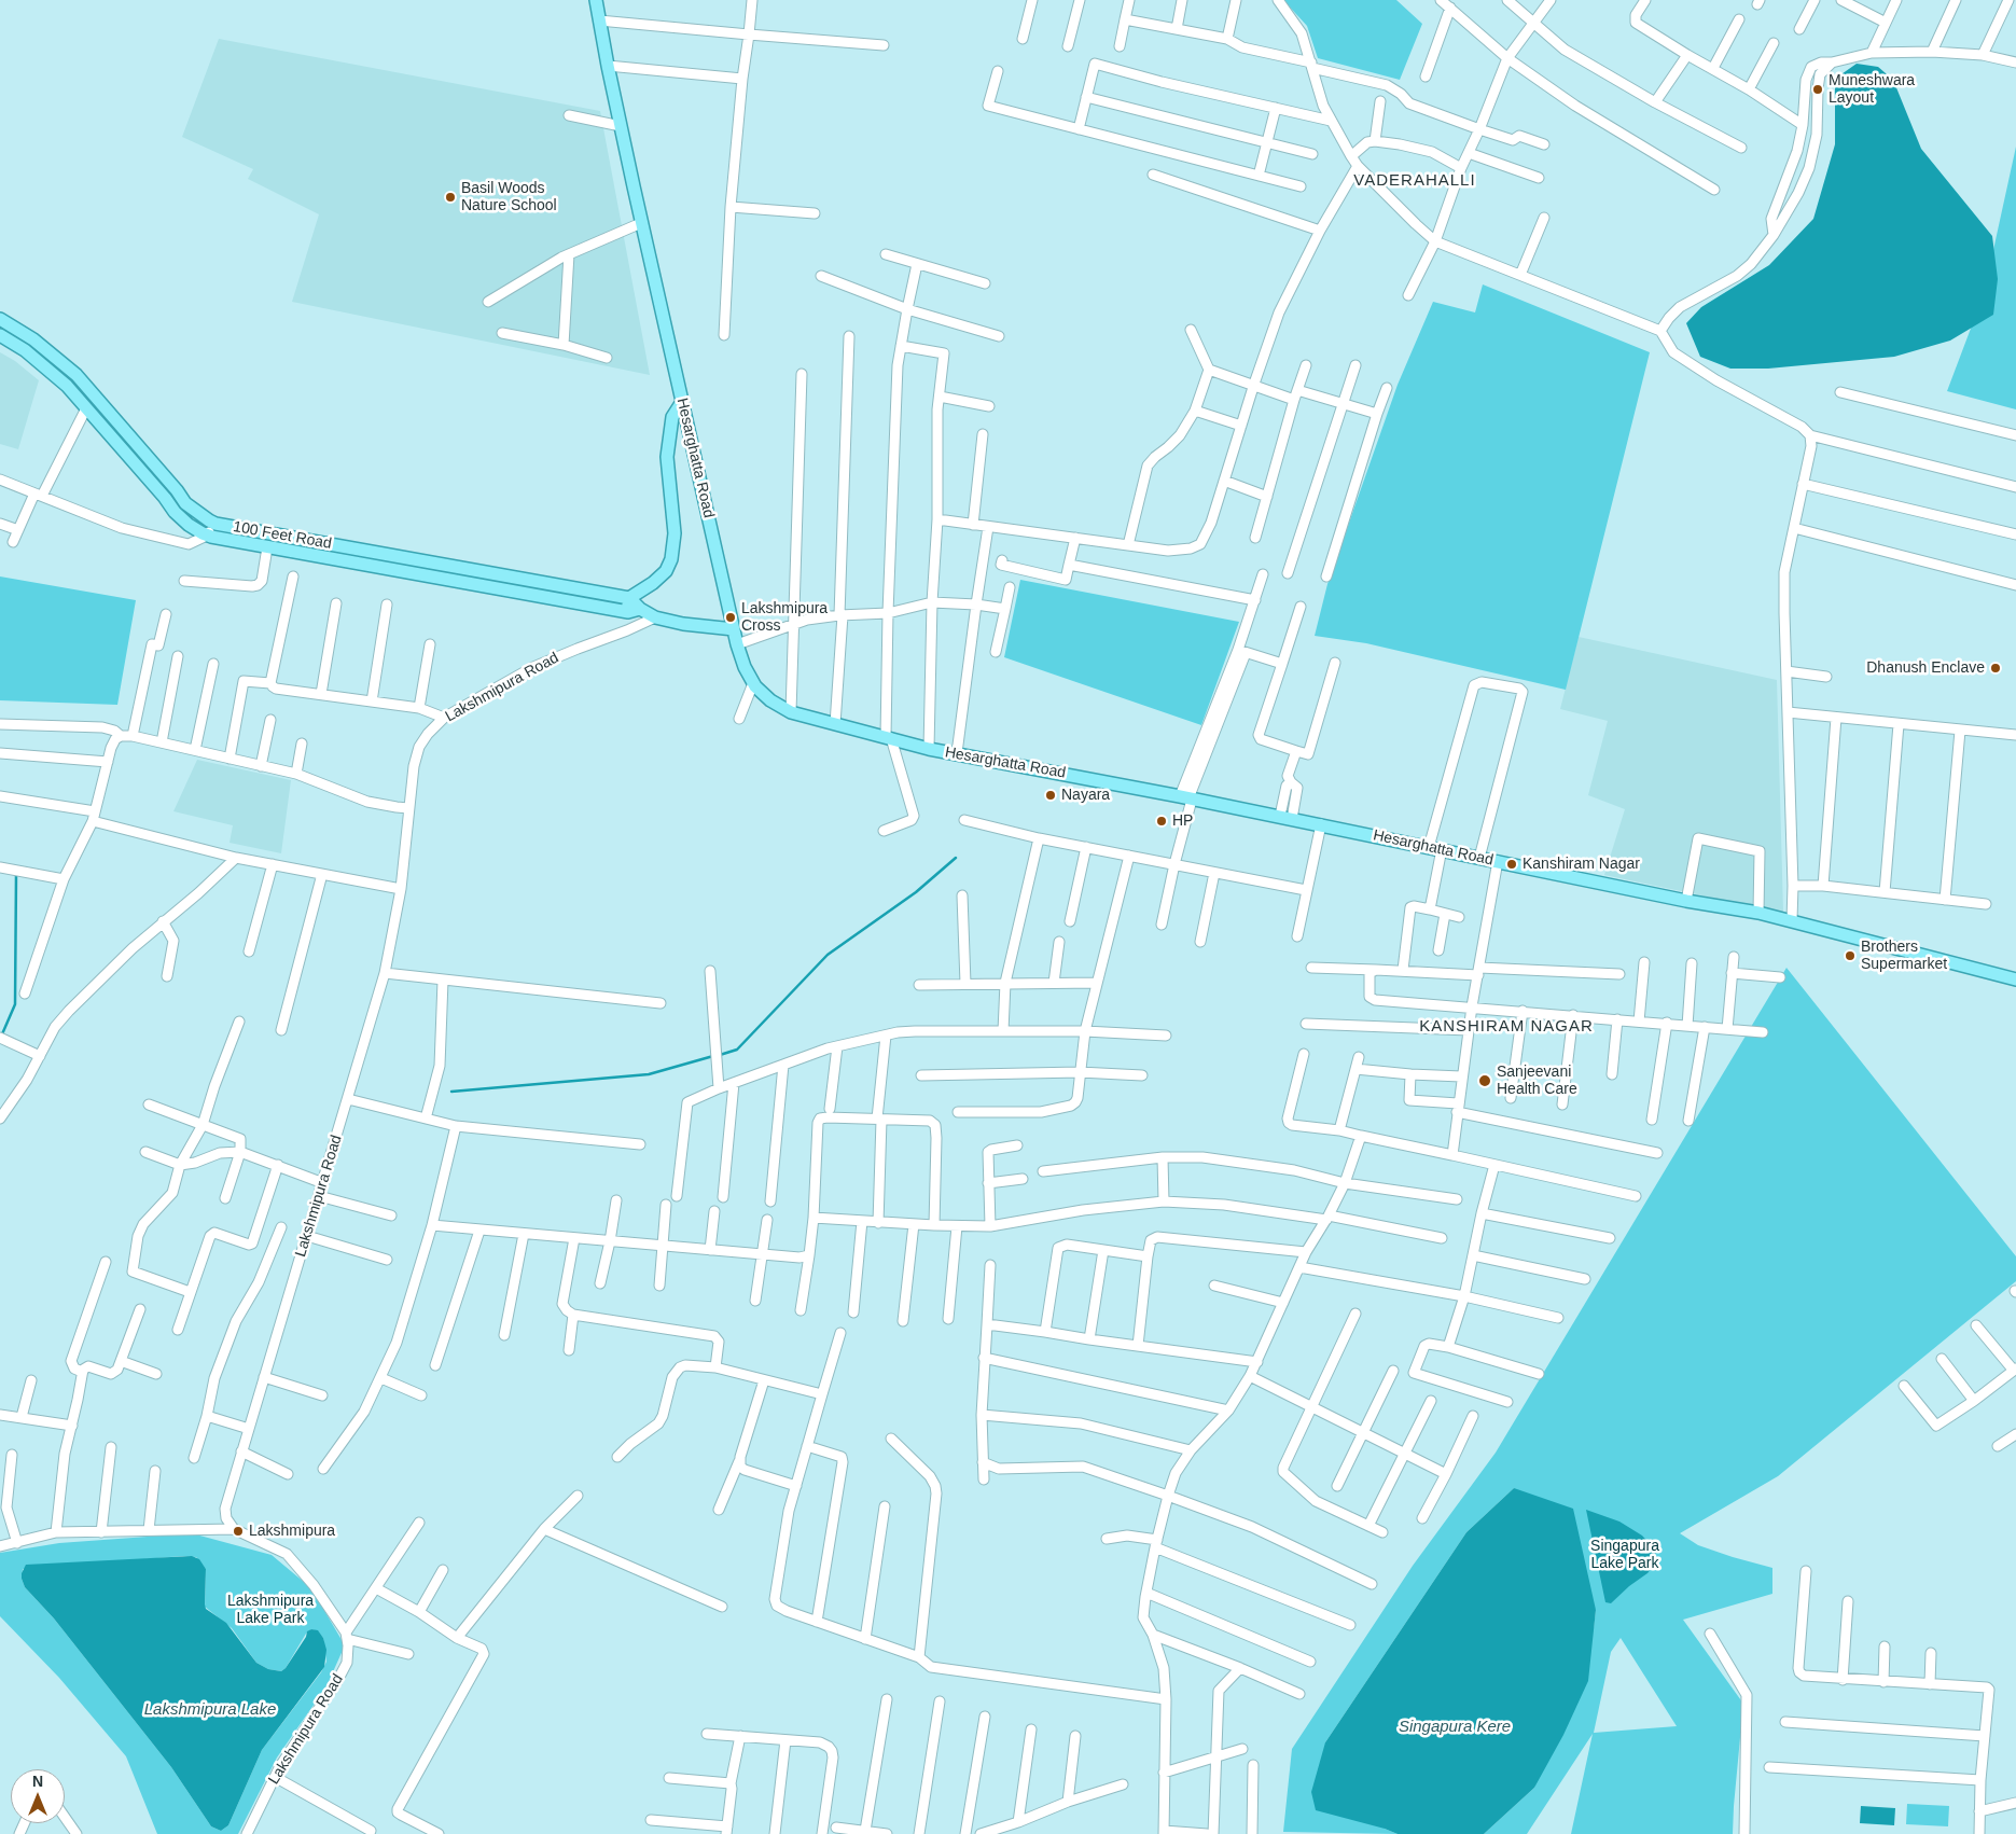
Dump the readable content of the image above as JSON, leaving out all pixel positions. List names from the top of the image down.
{
  "streets": {
    "main road": ["Hesarghatta Road", "100 Feet Road"],
    "street": ["Lakshmipura Road"]
  },
  "crossings": [
    ["Hesarghatta Road", "100 Feet Road"],
    ["100 Feet Road", "Lakshmipura Road"]
  ],
  "districts": ["VADERAHALLI", "KANSHIRAM NAGAR"],
  "water": ["Lakshmipura Lake", "Singapura Kere"],
  "parks": ["Singapura Lake Park", "Lakshmipura Lake Park"],
  "places": [
    "Muneshwara Layout",
    "Basil Woods Nature School",
    "Lakshmipura Cross",
    "Dhanush Enclave",
    "Nayara",
    "HP",
    "Kanshiram Nagar",
    "Brothers Supermarket",
    "Sanjeevani Health Care",
    "Lakshmipura"
  ],
  "north": "top"
}
